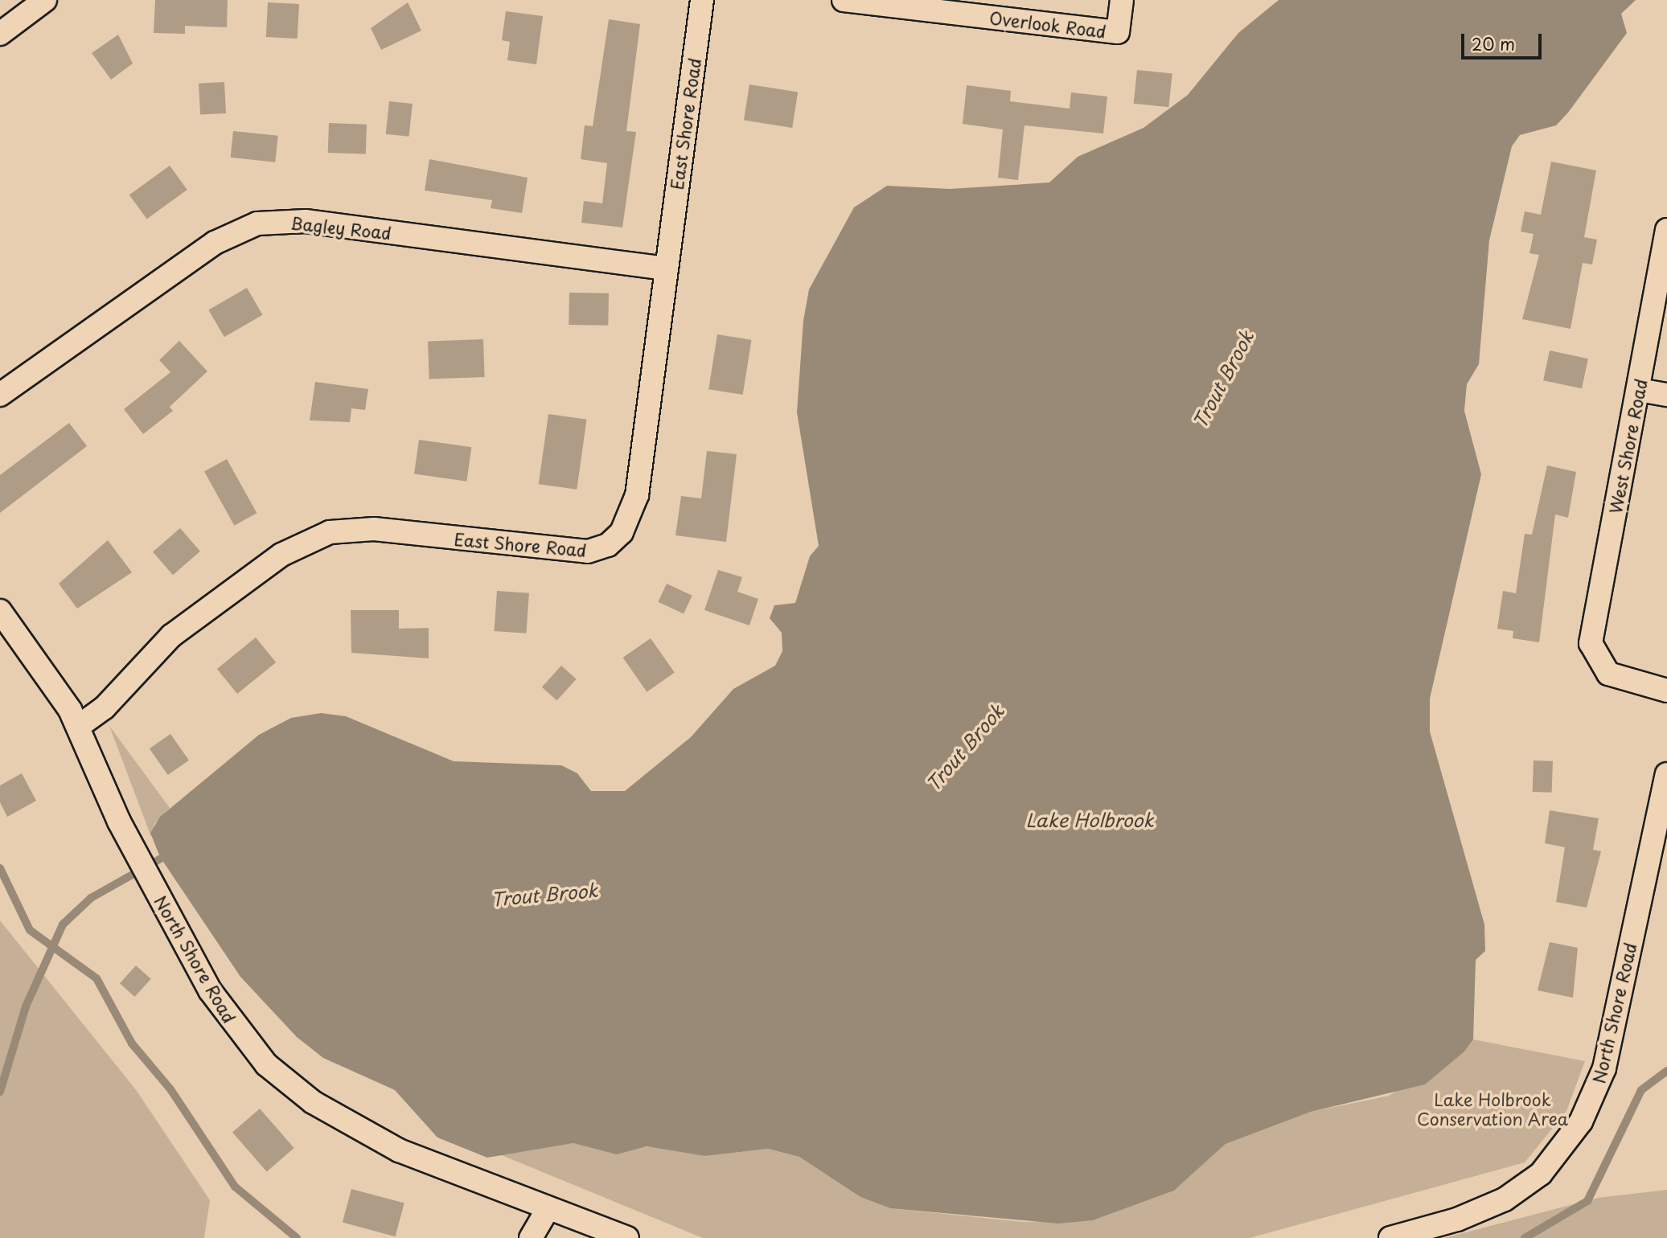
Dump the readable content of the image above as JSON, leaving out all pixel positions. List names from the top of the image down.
{
  "streets": {
    "street": [
      "Overlook Road",
      "East Shore Road",
      "Bagley Road",
      "West Shore Road",
      "North Shore Road"
    ]
  },
  "crossings": [
    ["East Shore Road", "Bagley Road"],
    ["East Shore Road", "North Shore Road"]
  ],
  "water": ["Trout Brook", "Lake Holbrook"],
  "parks": ["Lake Holbrook Conservation Area"],
  "scale_bar": "20 m"
}
